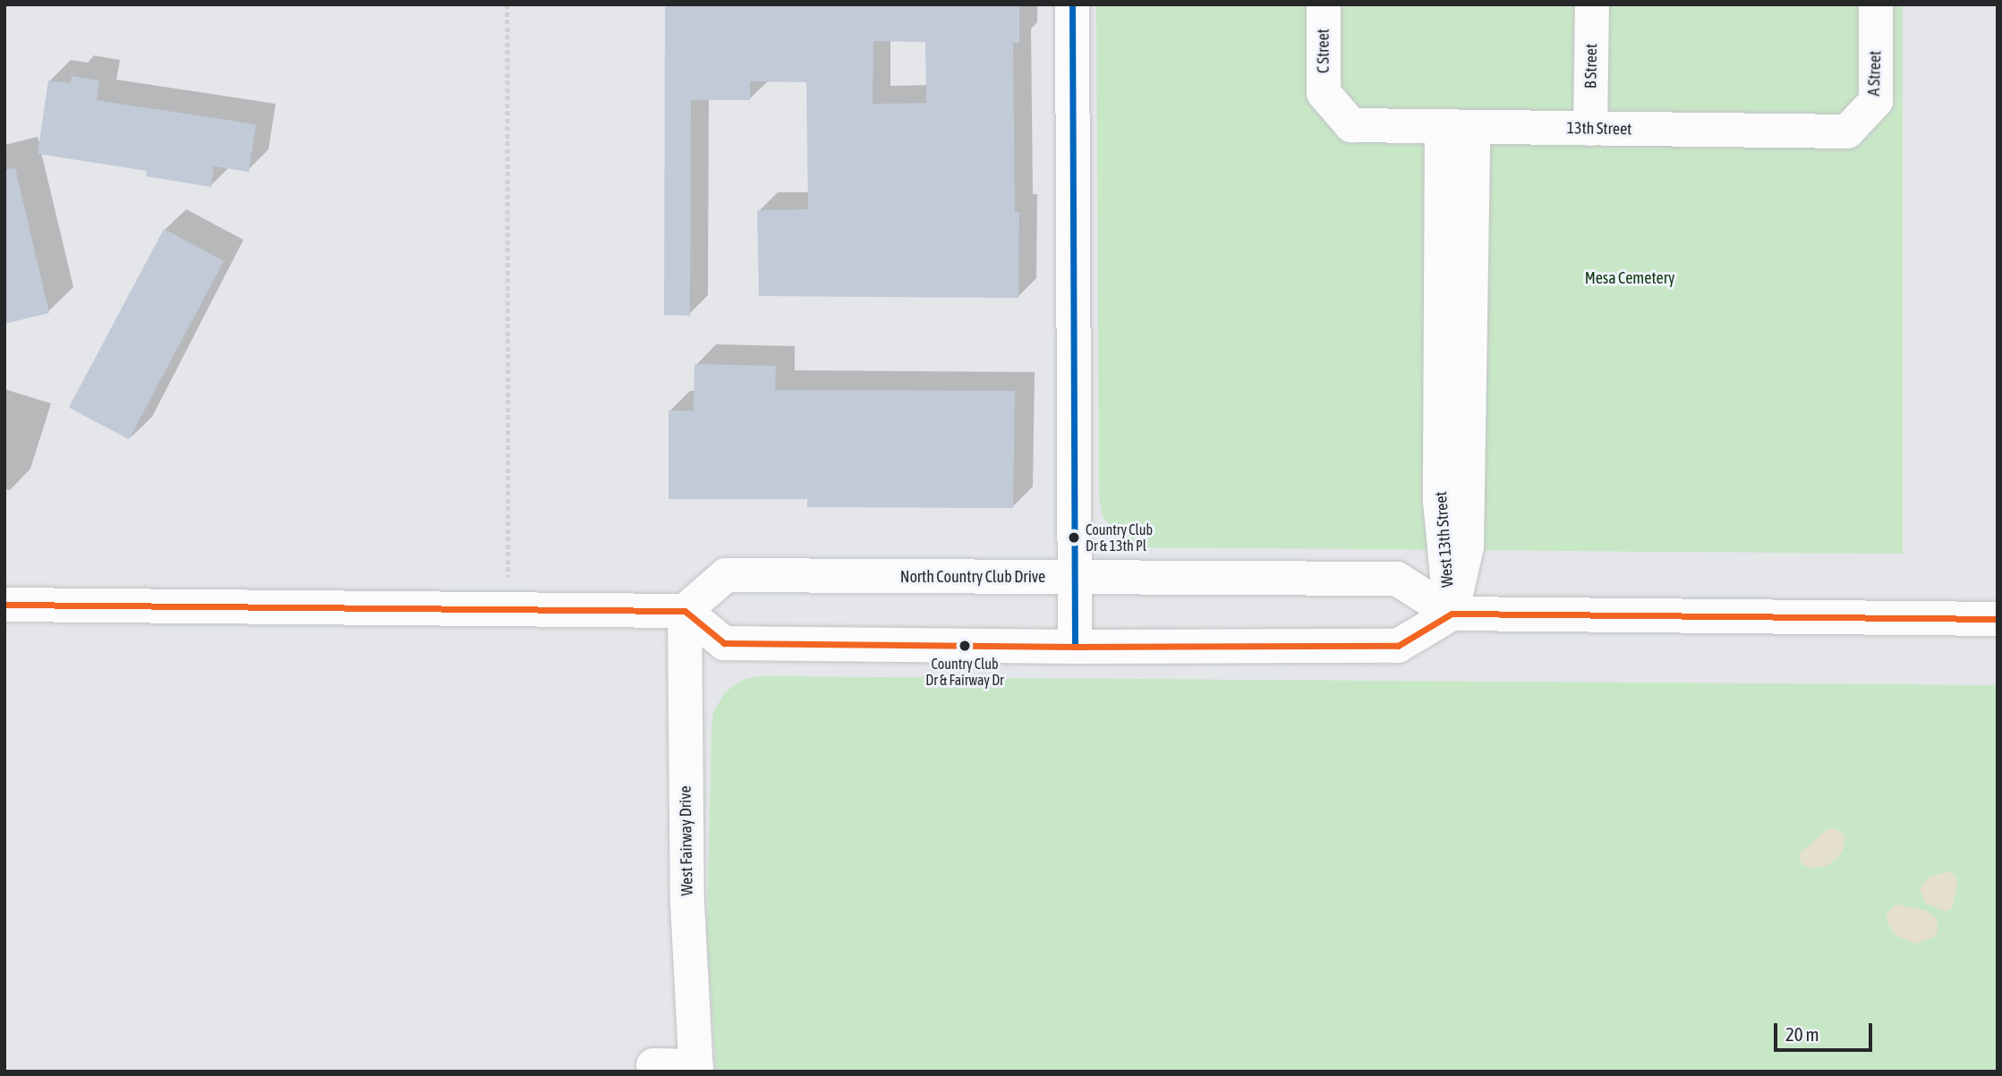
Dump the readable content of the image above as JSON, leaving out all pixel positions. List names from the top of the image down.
{
  "streets": {
    "main road": [
      "C Street",
      "B Street",
      "A Street",
      "13th Street",
      "West 13th Street",
      "North Country Club Drive",
      "West Fairway Drive"
    ]
  },
  "crossings": [
    ["C Street", "13th Street"],
    ["B Street", "13th Street"],
    ["A Street", "13th Street"],
    ["13th Street", "West 13th Street"],
    ["West 13th Street", "North Country Club Drive"],
    ["North Country Club Drive", "West Fairway Drive"]
  ],
  "parks": ["Mesa Cemetery"],
  "places": ["Country Club Dr & 13th Pl", "Country Club Dr & Fairway Dr"],
  "scale_bar": "20 m"
}
